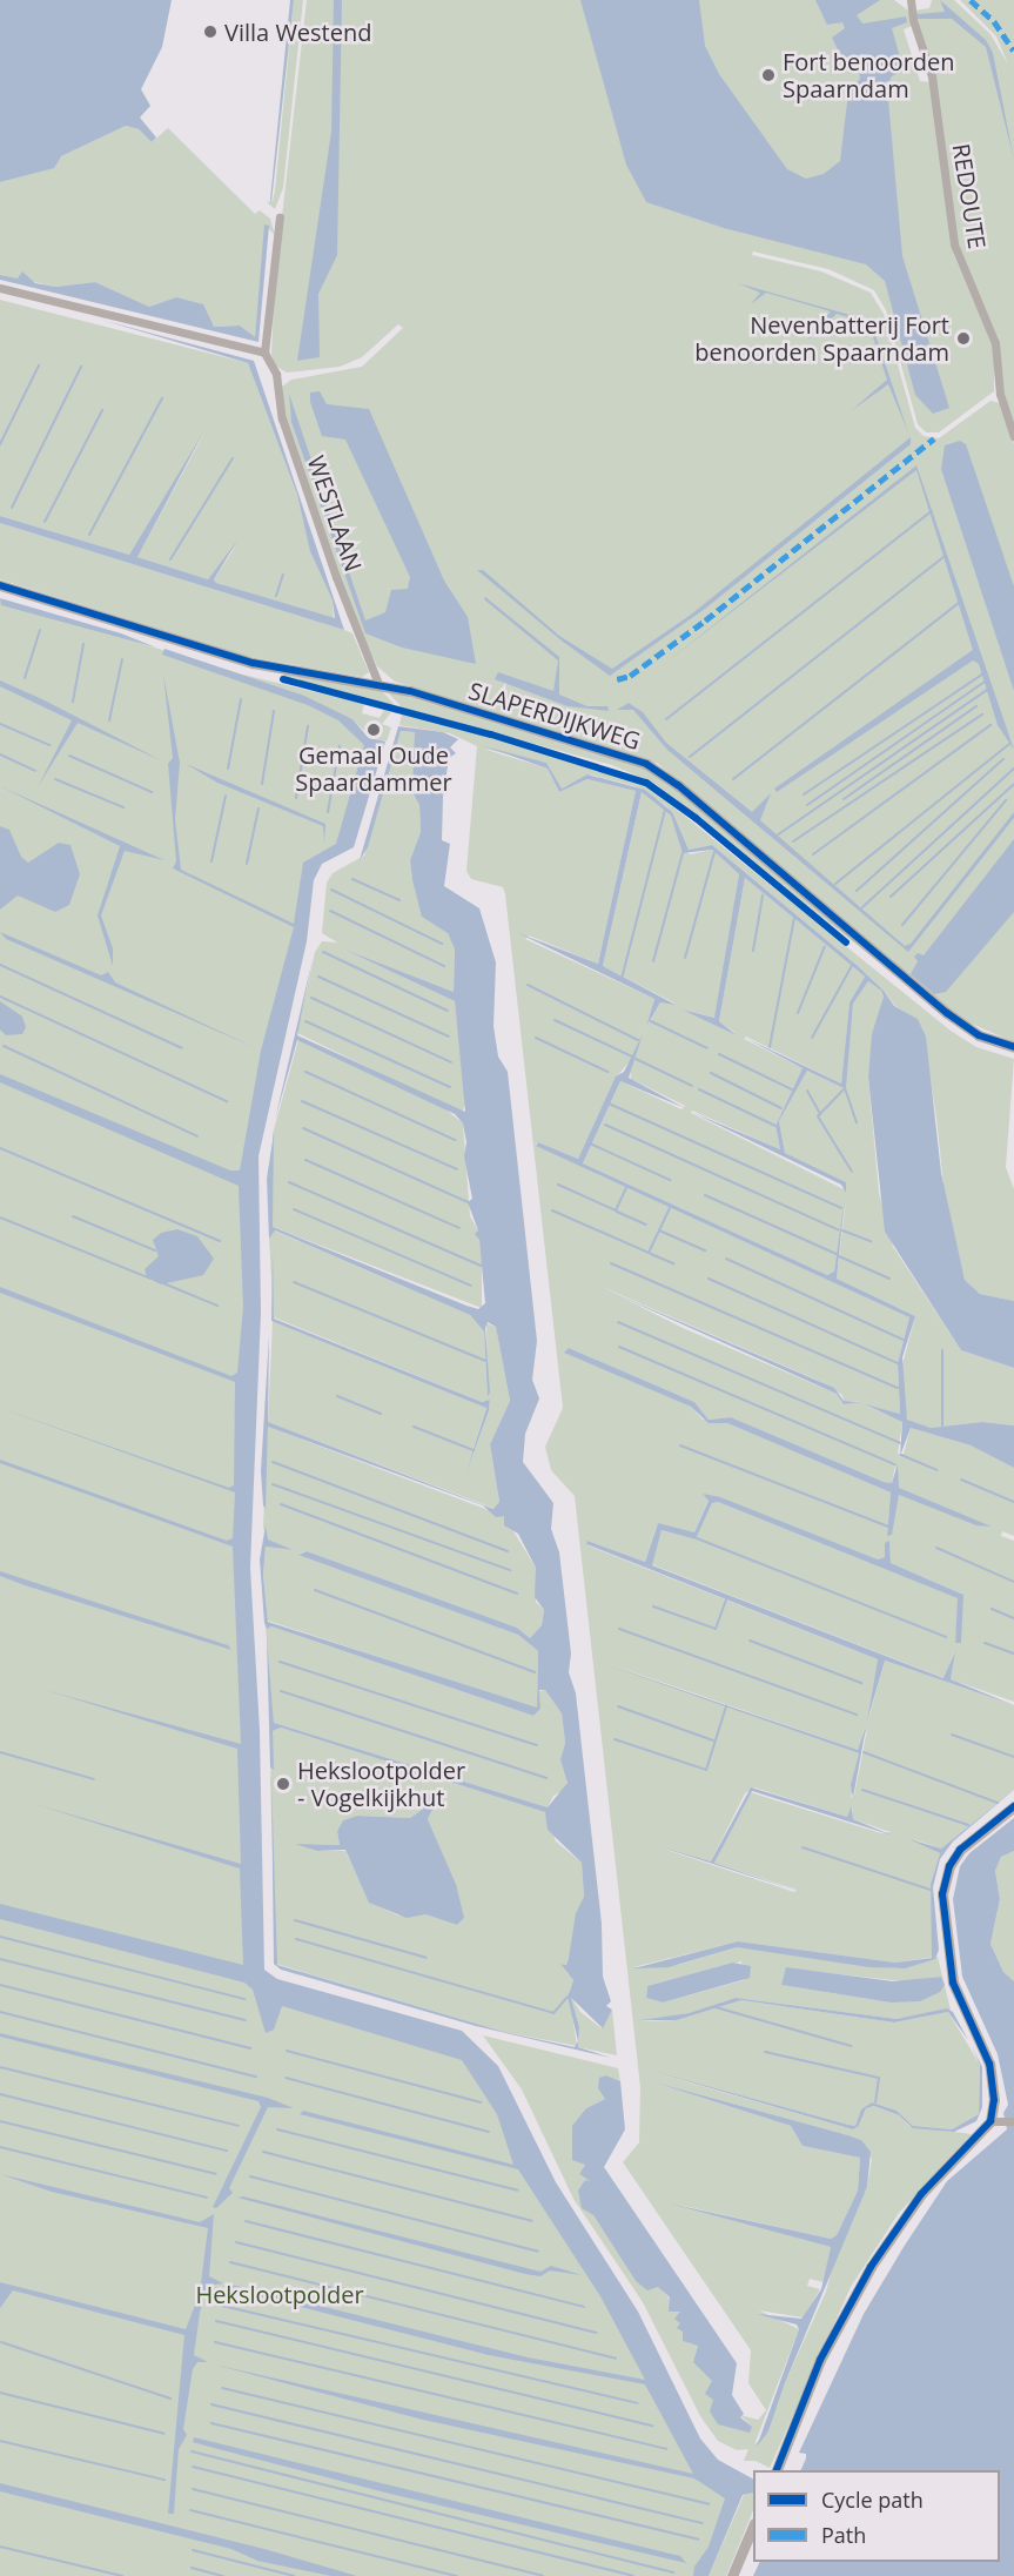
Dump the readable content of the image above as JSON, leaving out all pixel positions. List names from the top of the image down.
{
  "streets": {
    "street": ["REDOUTE", "WESTLAAN", "SLAPERDIJKWEG"]
  },
  "crossings": [
    ["WESTLAAN", "SLAPERDIJKWEG"]
  ],
  "parks": ["Hekslootpolder"],
  "places": [
    "Villa Westend",
    "Fort benoorden Spaarndam",
    "Nevenbatterij Fort benoorden Spaarndam",
    "Gemaal Oude Spaardammer",
    "Hekslootpolder - Vogelkijkhut"
  ],
  "legend": ["Cycle path", "Path"]
}
